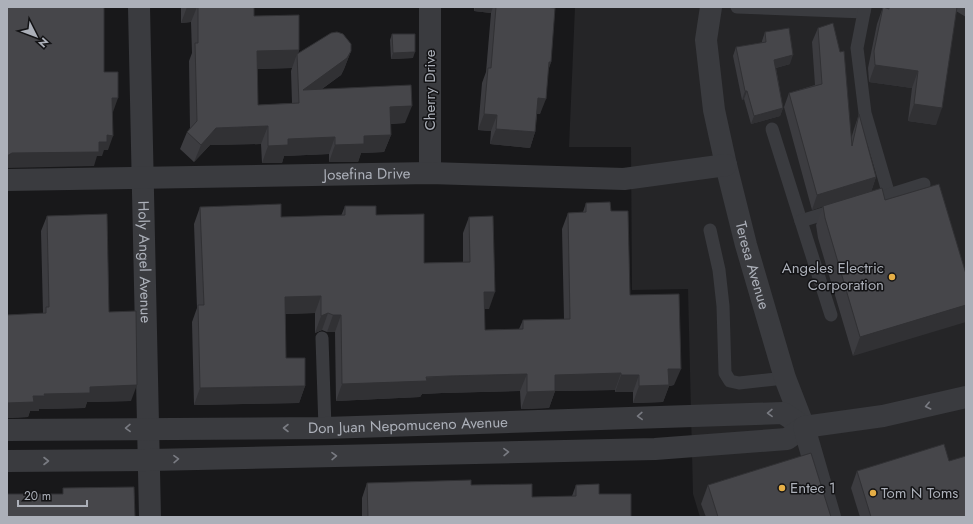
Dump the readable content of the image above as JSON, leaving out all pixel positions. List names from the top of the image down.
{
  "streets": {
    "street": [
      "Cherry Drive",
      "Josefina Drive",
      "Holy Angel Avenue",
      "Teresa Avenue",
      "Don Juan Nepomuceno Avenue"
    ]
  },
  "crossings": [
    ["Cherry Drive", "Josefina Drive"],
    ["Josefina Drive", "Holy Angel Avenue"],
    ["Josefina Drive", "Teresa Avenue"],
    ["Holy Angel Avenue", "Don Juan Nepomuceno Avenue"],
    ["Teresa Avenue", "Don Juan Nepomuceno Avenue"]
  ],
  "places": ["Angeles Electric Corporation", "Entec 1", "Tom N Toms"],
  "scale_bar": "20 m",
  "north": "bottom right"
}
